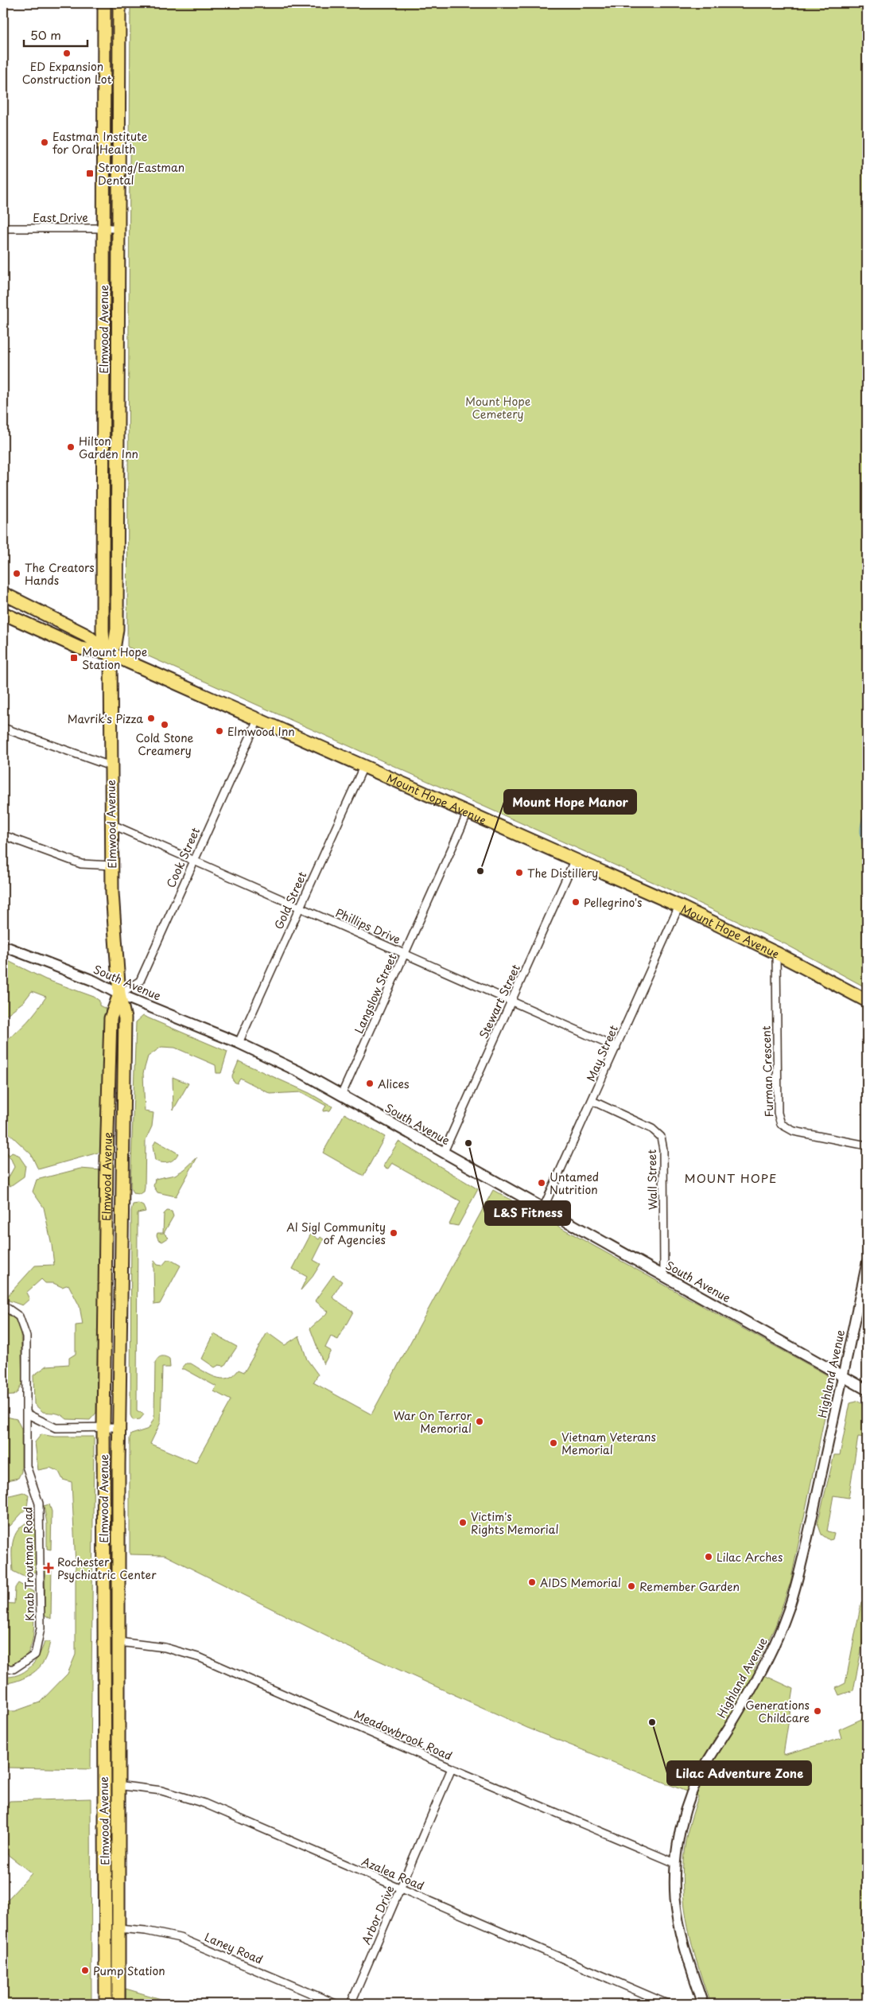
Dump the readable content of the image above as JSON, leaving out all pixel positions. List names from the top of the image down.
{
  "streets": {
    "main road": ["Elmwood Avenue", "Mount Hope Avenue", "South Avenue"],
    "street": [
      "East Drive",
      "Cook Street",
      "Gold Street",
      "Phillips Drive",
      "Langslow Street",
      "Stewart Street",
      "May Street",
      "Furman Crescent",
      "Wall Street",
      "Highland Avenue",
      "Knab Troutman Road",
      "Meadowbrook Road",
      "Azalea Road",
      "Arbor Drive",
      "Laney Road"
    ]
  },
  "crossings": [
    ["East Drive", "Elmwood Avenue"],
    ["Elmwood Avenue", "Mount Hope Avenue"],
    ["Elmwood Avenue", "Cook Street"],
    ["Elmwood Avenue", "Phillips Drive"],
    ["Elmwood Avenue", "South Avenue"],
    ["Elmwood Avenue", "Meadowbrook Road"],
    ["Elmwood Avenue", "Azalea Road"],
    ["Elmwood Avenue", "Laney Road"],
    ["Mount Hope Avenue", "Cook Street"],
    ["Mount Hope Avenue", "Gold Street"],
    ["Mount Hope Avenue", "Langslow Street"],
    ["Mount Hope Avenue", "Stewart Street"],
    ["Mount Hope Avenue", "May Street"],
    ["Mount Hope Avenue", "Furman Crescent"],
    ["Cook Street", "Phillips Drive"],
    ["Cook Street", "South Avenue"],
    ["Gold Street", "Phillips Drive"],
    ["Gold Street", "South Avenue"],
    ["Phillips Drive", "Langslow Street"],
    ["Phillips Drive", "Stewart Street"],
    ["Phillips Drive", "May Street"],
    ["South Avenue", "Langslow Street"],
    ["South Avenue", "Stewart Street"],
    ["South Avenue", "May Street"],
    ["South Avenue", "Wall Street"],
    ["South Avenue", "Highland Avenue"],
    ["May Street", "Wall Street"],
    ["Highland Avenue", "Meadowbrook Road"],
    ["Meadowbrook Road", "Arbor Drive"],
    ["Azalea Road", "Arbor Drive"]
  ],
  "districts": ["MOUNT HOPE"],
  "parks": ["Mount Hope Cemetery"],
  "places": {
    "other": [
      "ED Expansion Construction Lot",
      "Eastman Institute for Oral Health",
      "Hilton Garden Inn",
      "The Creators Hands",
      "Mavrik's Pizza",
      "Cold Stone Creamery",
      "Elmwood Inn",
      "Mount Hope Manor",
      "The Distillery",
      "Pellegrino's",
      "Alices",
      "L&S Fitness",
      "Untamed Nutrition",
      "Al Sigl Community of Agencies",
      "War On Terror Memorial",
      "Vietnam Veterans Memorial",
      "Victim's Rights Memorial",
      "Lilac Arches",
      "AIDS Memorial",
      "Remember Garden",
      "Generations Childcare",
      "Lilac Adventure Zone",
      "Pump Station"
    ],
    "transit": ["Strong/Eastman Dental", "Mount Hope Station"],
    "health": ["Rochester Psychiatric Center"]
  },
  "scale_bar": "50 m"
}
